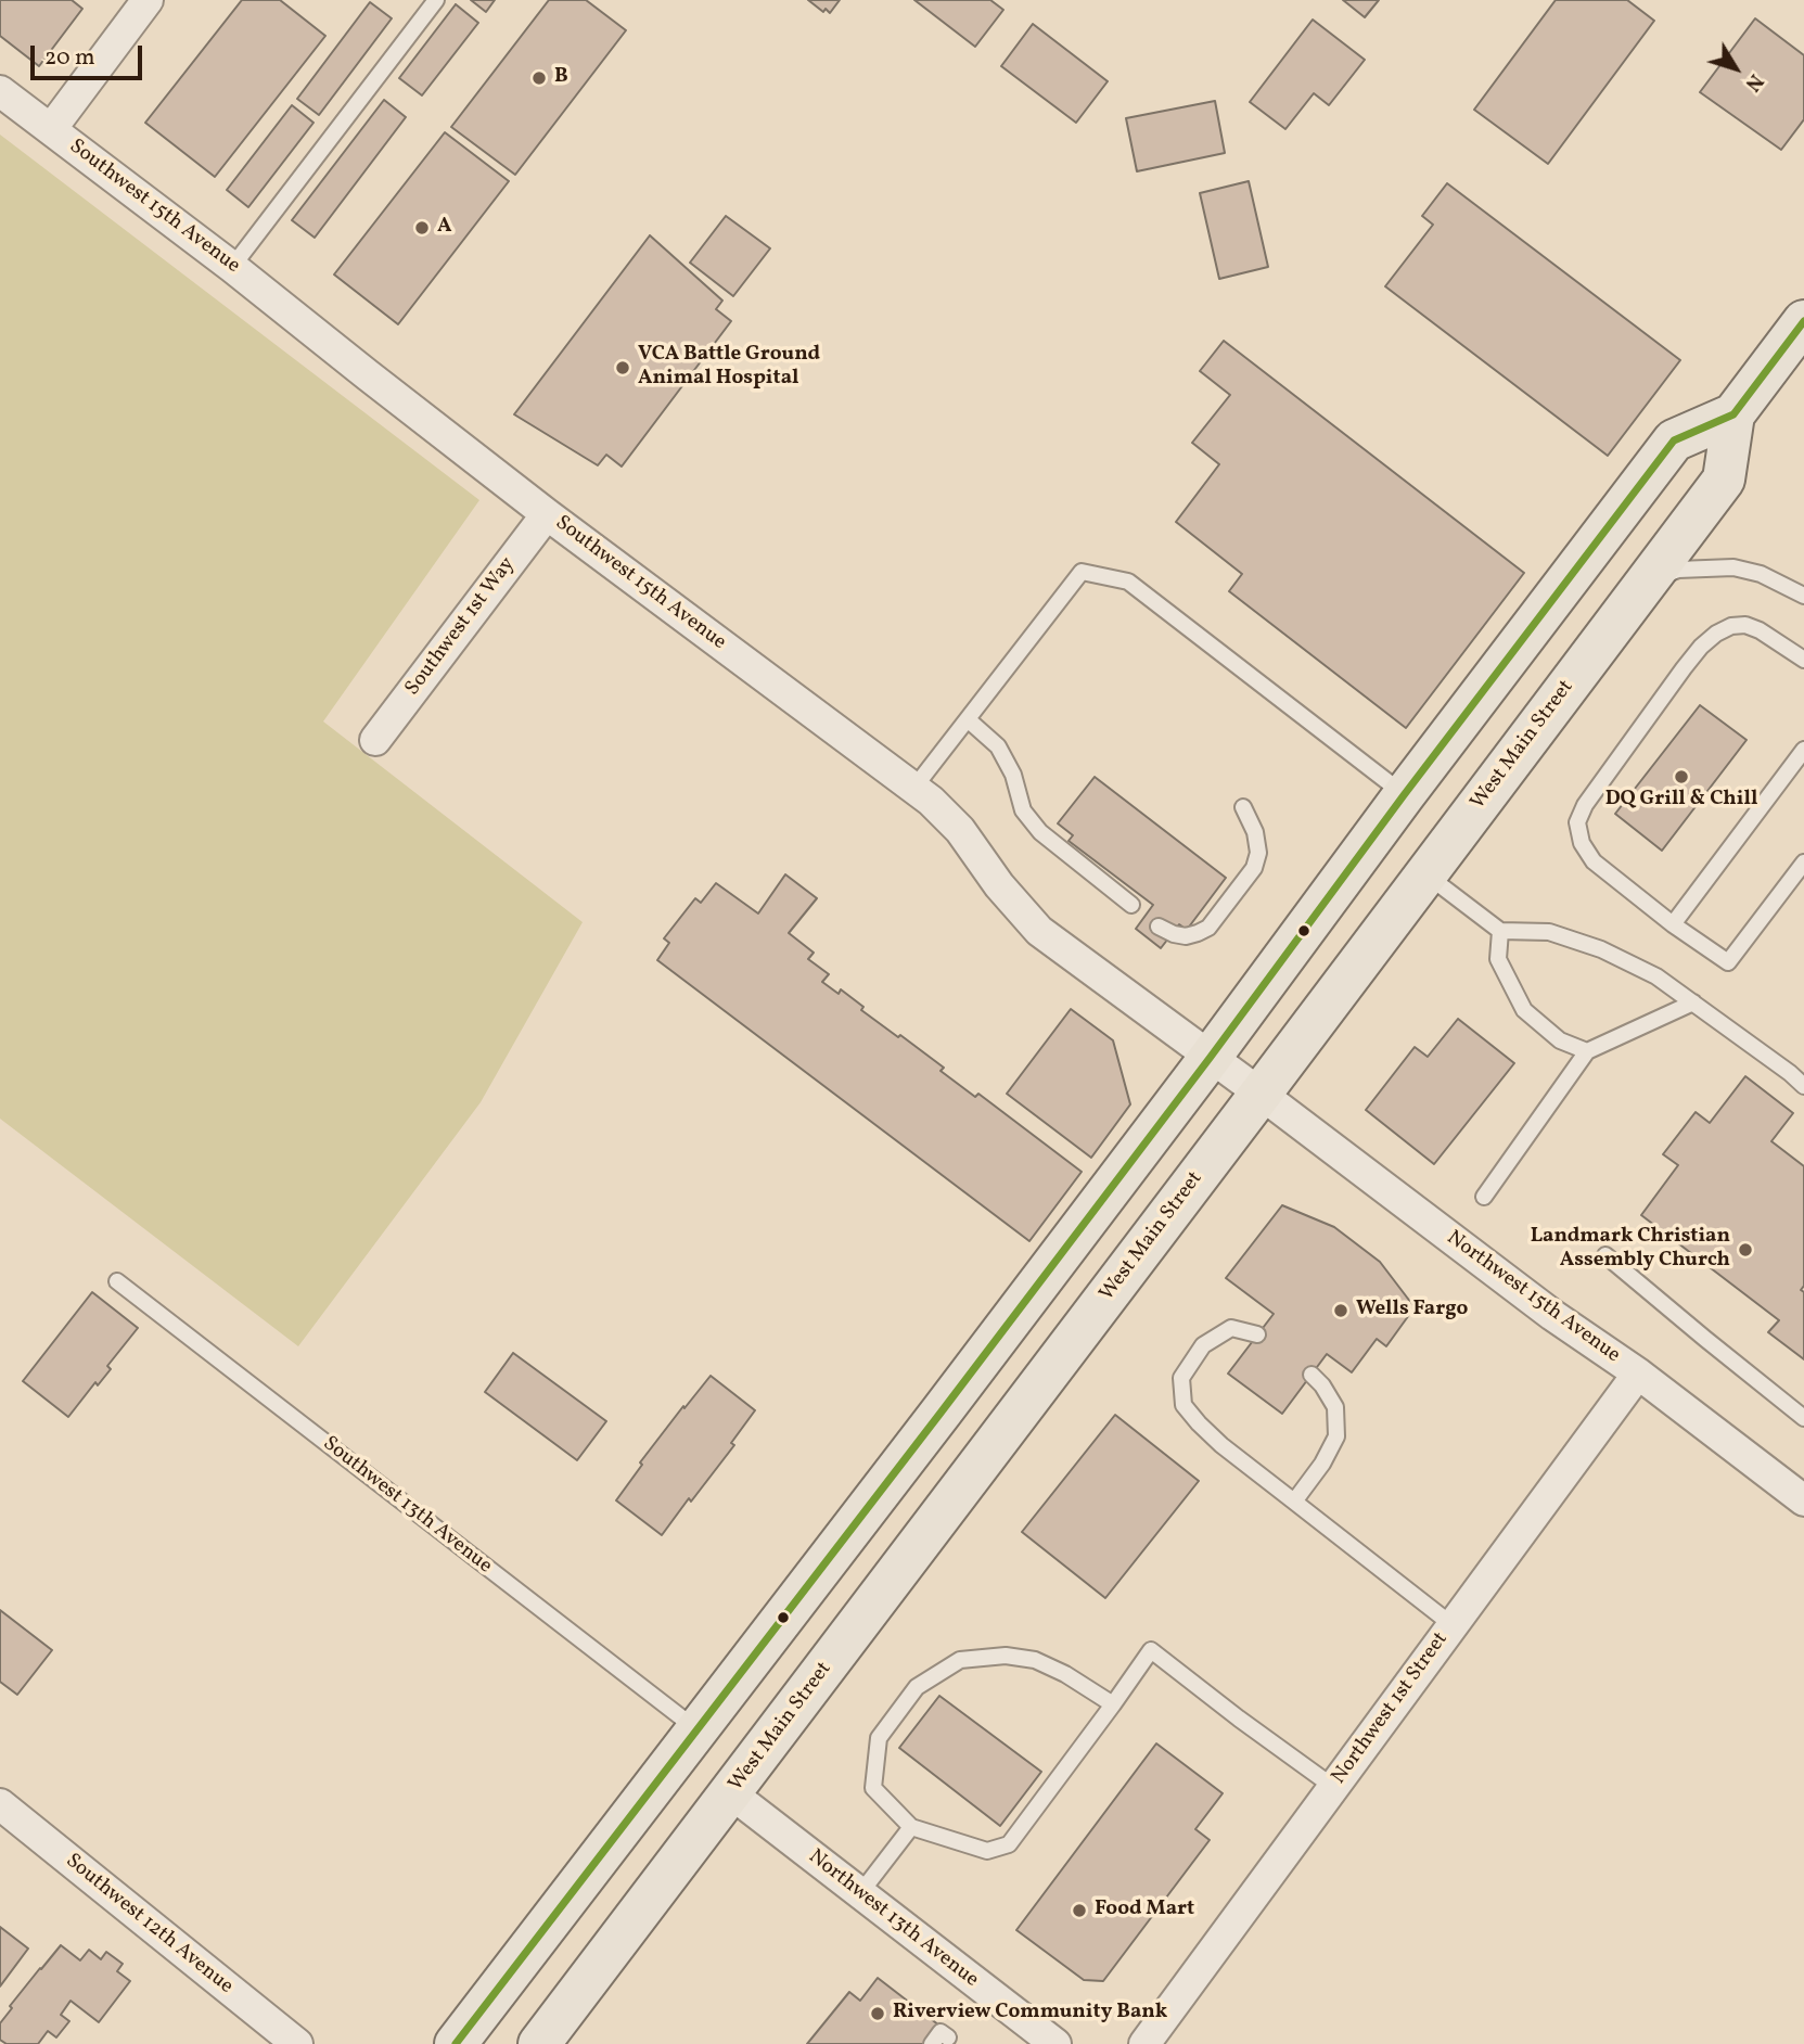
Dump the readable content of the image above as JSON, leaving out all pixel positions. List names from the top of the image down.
{
  "streets": {
    "highway": ["West Main Street"],
    "street": [
      "Southwest 15th Avenue",
      "Southwest 1st Way",
      "Northwest 15th Avenue",
      "Northwest 1st Street",
      "Northwest 13th Avenue",
      "Southwest 12th Avenue"
    ],
    "lane": ["Southwest 13th Avenue"]
  },
  "crossings": [
    ["Southwest 15th Avenue", "Southwest 1st Way"],
    ["Southwest 15th Avenue", "West Main Street"],
    ["Southwest 15th Avenue", "Northwest 15th Avenue"],
    ["West Main Street", "Northwest 15th Avenue"],
    ["West Main Street", "Northwest 13th Avenue"],
    ["Northwest 15th Avenue", "Northwest 1st Street"]
  ],
  "places": [
    "B",
    "A",
    "VCA Battle Ground Animal Hospital",
    "DQ Grill & Chill",
    "Landmark Christian Assembly Church",
    "Wells Fargo",
    "Food Mart",
    "Riverview Community Bank"
  ],
  "scale_bar": "20 m",
  "north": "bottom right"
}
